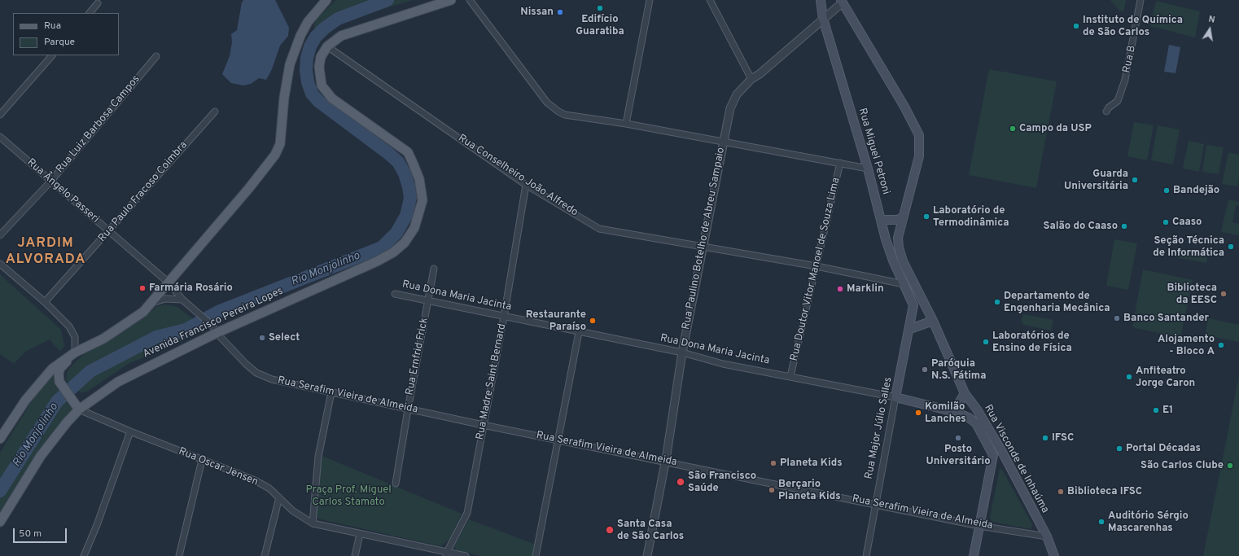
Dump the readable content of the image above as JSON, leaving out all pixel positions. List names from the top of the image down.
{
  "streets": {
    "main road": [
      "Rua Miguel Petroni",
      "Rua Dona Maria Jacinta",
      "Avenida Francisco Pereira Lopes",
      "Rua Major Júlio Salles",
      "Rua Visconde de Inhaúma"
    ],
    "street": [
      "Rua B",
      "Rua Luiz Barbosa Campos",
      "Rua Conselheiro João Alfredo",
      "Rua Ângelo Passeri",
      "Rua Paulo Fracoso Coimbra",
      "Rua Paulino Botelho de Abreu Sampaio",
      "Rua Doutor Vitor Manoel de Souza Lima",
      "Rua Ernfrid Frick",
      "Rua Madre Saint Bernard",
      "Rua Serafim Vieira de Almeida",
      "Rua Oscar Jensen"
    ]
  },
  "crossings": [
    ["Rua Luiz Barbosa Campos", "Rua Ângelo Passeri"],
    ["Rua Miguel Petroni", "Rua Conselheiro João Alfredo"],
    ["Rua Miguel Petroni", "Rua Paulino Botelho de Abreu Sampaio"],
    ["Rua Miguel Petroni", "Rua Major Júlio Salles"],
    ["Rua Conselheiro João Alfredo", "Rua Paulino Botelho de Abreu Sampaio"],
    ["Rua Conselheiro João Alfredo", "Rua Doutor Vitor Manoel de Souza Lima"],
    ["Rua Conselheiro João Alfredo", "Avenida Francisco Pereira Lopes"],
    ["Rua Conselheiro João Alfredo", "Rua Madre Saint Bernard"],
    ["Rua Ângelo Passeri", "Rua Paulo Fracoso Coimbra"],
    ["Rua Ângelo Passeri", "Rua Serafim Vieira de Almeida"],
    ["Rua Paulino Botelho de Abreu Sampaio", "Rua Dona Maria Jacinta"],
    ["Rua Paulino Botelho de Abreu Sampaio", "Rua Serafim Vieira de Almeida"],
    ["Rua Paulino Botelho de Abreu Sampaio", "Rua Visconde de Inhaúma"],
    ["Rua Doutor Vitor Manoel de Souza Lima", "Rua Dona Maria Jacinta"],
    ["Rua Dona Maria Jacinta", "Rua Ernfrid Frick"],
    ["Rua Dona Maria Jacinta", "Rua Madre Saint Bernard"],
    ["Rua Dona Maria Jacinta", "Rua Major Júlio Salles"],
    ["Avenida Francisco Pereira Lopes", "Rua Serafim Vieira de Almeida"],
    ["Avenida Francisco Pereira Lopes", "Rua Oscar Jensen"],
    ["Rua Ernfrid Frick", "Rua Serafim Vieira de Almeida"],
    ["Rua Madre Saint Bernard", "Rua Serafim Vieira de Almeida"],
    ["Rua Madre Saint Bernard", "Rua Oscar Jensen"],
    ["Rua Serafim Vieira de Almeida", "Rua Major Júlio Salles"],
    ["Rua Serafim Vieira de Almeida", "Rua Visconde de Inhaúma"]
  ],
  "districts": ["JARDIM ALVORADA"],
  "water": ["Rio Monjolinho"],
  "parks": ["Praça Prof. Miguel Carlos Stamato"],
  "places": [
    "Edifício Guaratiba",
    "Nissan",
    "Instituto de Química de São Carlos",
    "Campo da USP",
    "Guarda Universitária",
    "Bandejão",
    "Laboratório de Termodinâmica",
    "Caaso",
    "Salão do Caaso",
    "Seção Técnica de Informática",
    "Farmária Rosário",
    "Marklin",
    "Biblioteca da EESC",
    "Departamento de Engenharia Mecânica",
    "Banco Santander",
    "Restaurante Paraíso",
    "Select",
    "Laboratórios de Ensino de Física",
    "Alojamento - Bloco A",
    "Paróquia N.S. Fátima",
    "Anfiteatro Jorge Caron",
    "E1",
    "Komilão Lanches",
    "Posto Universitário",
    "IFSC",
    "Portal Décadas",
    "Planeta Kids",
    "São Carlos Clube",
    "São Francisco Saúde",
    "Berçario Planeta Kids",
    "Biblioteca IFSC",
    "Auditório Sérgio Mascarenhas",
    "Santa Casa de São Carlos"
  ],
  "legend": ["Rua", "Parque"],
  "scale_bar": "50 m",
  "north": "top"
}
